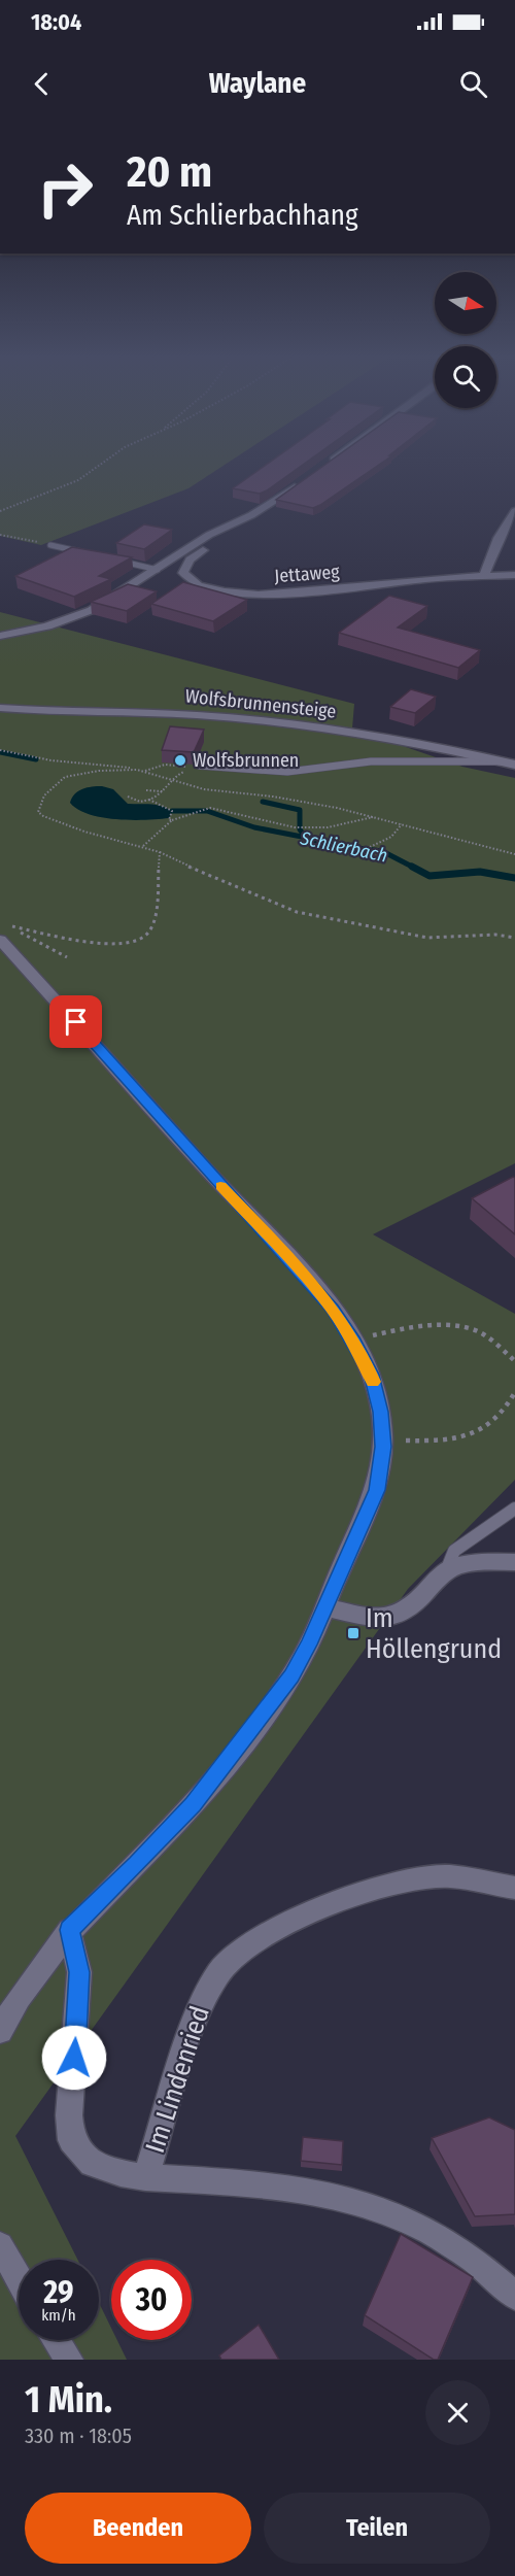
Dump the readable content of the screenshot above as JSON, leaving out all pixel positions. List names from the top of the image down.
{
  "streets": {
    "street": ["Jettaweg", "Wolfsbrunnensteige", "Im Lindenried"]
  },
  "water": ["Schlierbach"],
  "places": {
    "other": ["Wolfsbrunnen"],
    "transit": ["Im Höllengrund"]
  },
  "north": "right",
  "page": {
    "status": "18:04",
    "header": "Waylane",
    "turn": ["20 m", "Am Schlierbachhang"],
    "speed": "29 km/h",
    "limit": "30",
    "heading": ["1 Min.", "330 m · 18:05"],
    "buttons": ["Beenden", "Teilen"]
  }
}
